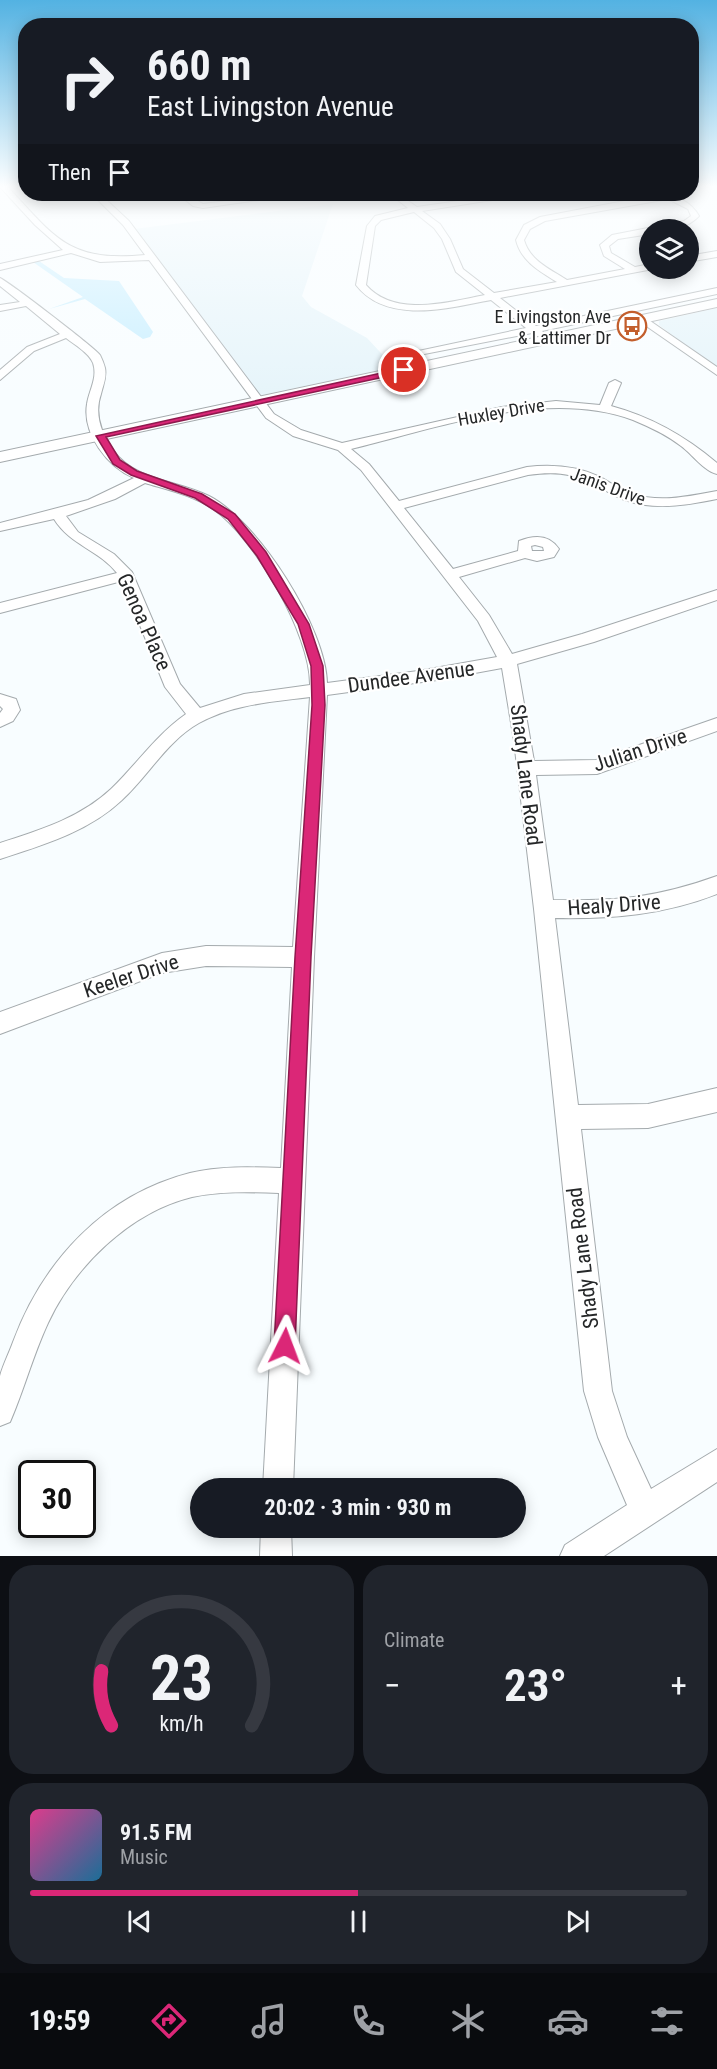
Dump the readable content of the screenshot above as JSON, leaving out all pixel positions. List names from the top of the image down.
{
  "streets": {
    "street": [
      "Huxley Drive",
      "Janis Drive",
      "Genoa Place",
      "Dundee Avenue",
      "Julian Drive",
      "Shady Lane Road",
      "Healy Drive",
      "Keeler Drive"
    ]
  },
  "crossings": [
    ["Huxley Drive", "Shady Lane Road"],
    ["Janis Drive", "Shady Lane Road"],
    ["Genoa Place", "Dundee Avenue"],
    ["Dundee Avenue", "Shady Lane Road"],
    ["Julian Drive", "Shady Lane Road"],
    ["Shady Lane Road", "Healy Drive"]
  ],
  "places": {
    "bus stop": ["E Livingston Ave & Lattimer Dr"]
  },
  "page": {
    "turn": ["660 m", "East Livingston Avenue"],
    "then": "Then",
    "limit": "30",
    "trip": "20:02 · 3 min · 930 m",
    "tile": "Climate",
    "heat": ["−", "23°", "+"],
    "song": ["91.5 FM", "Music"],
    "tabs": "19:59",
    "gauge": ["23", "km/h"]
  }
}
